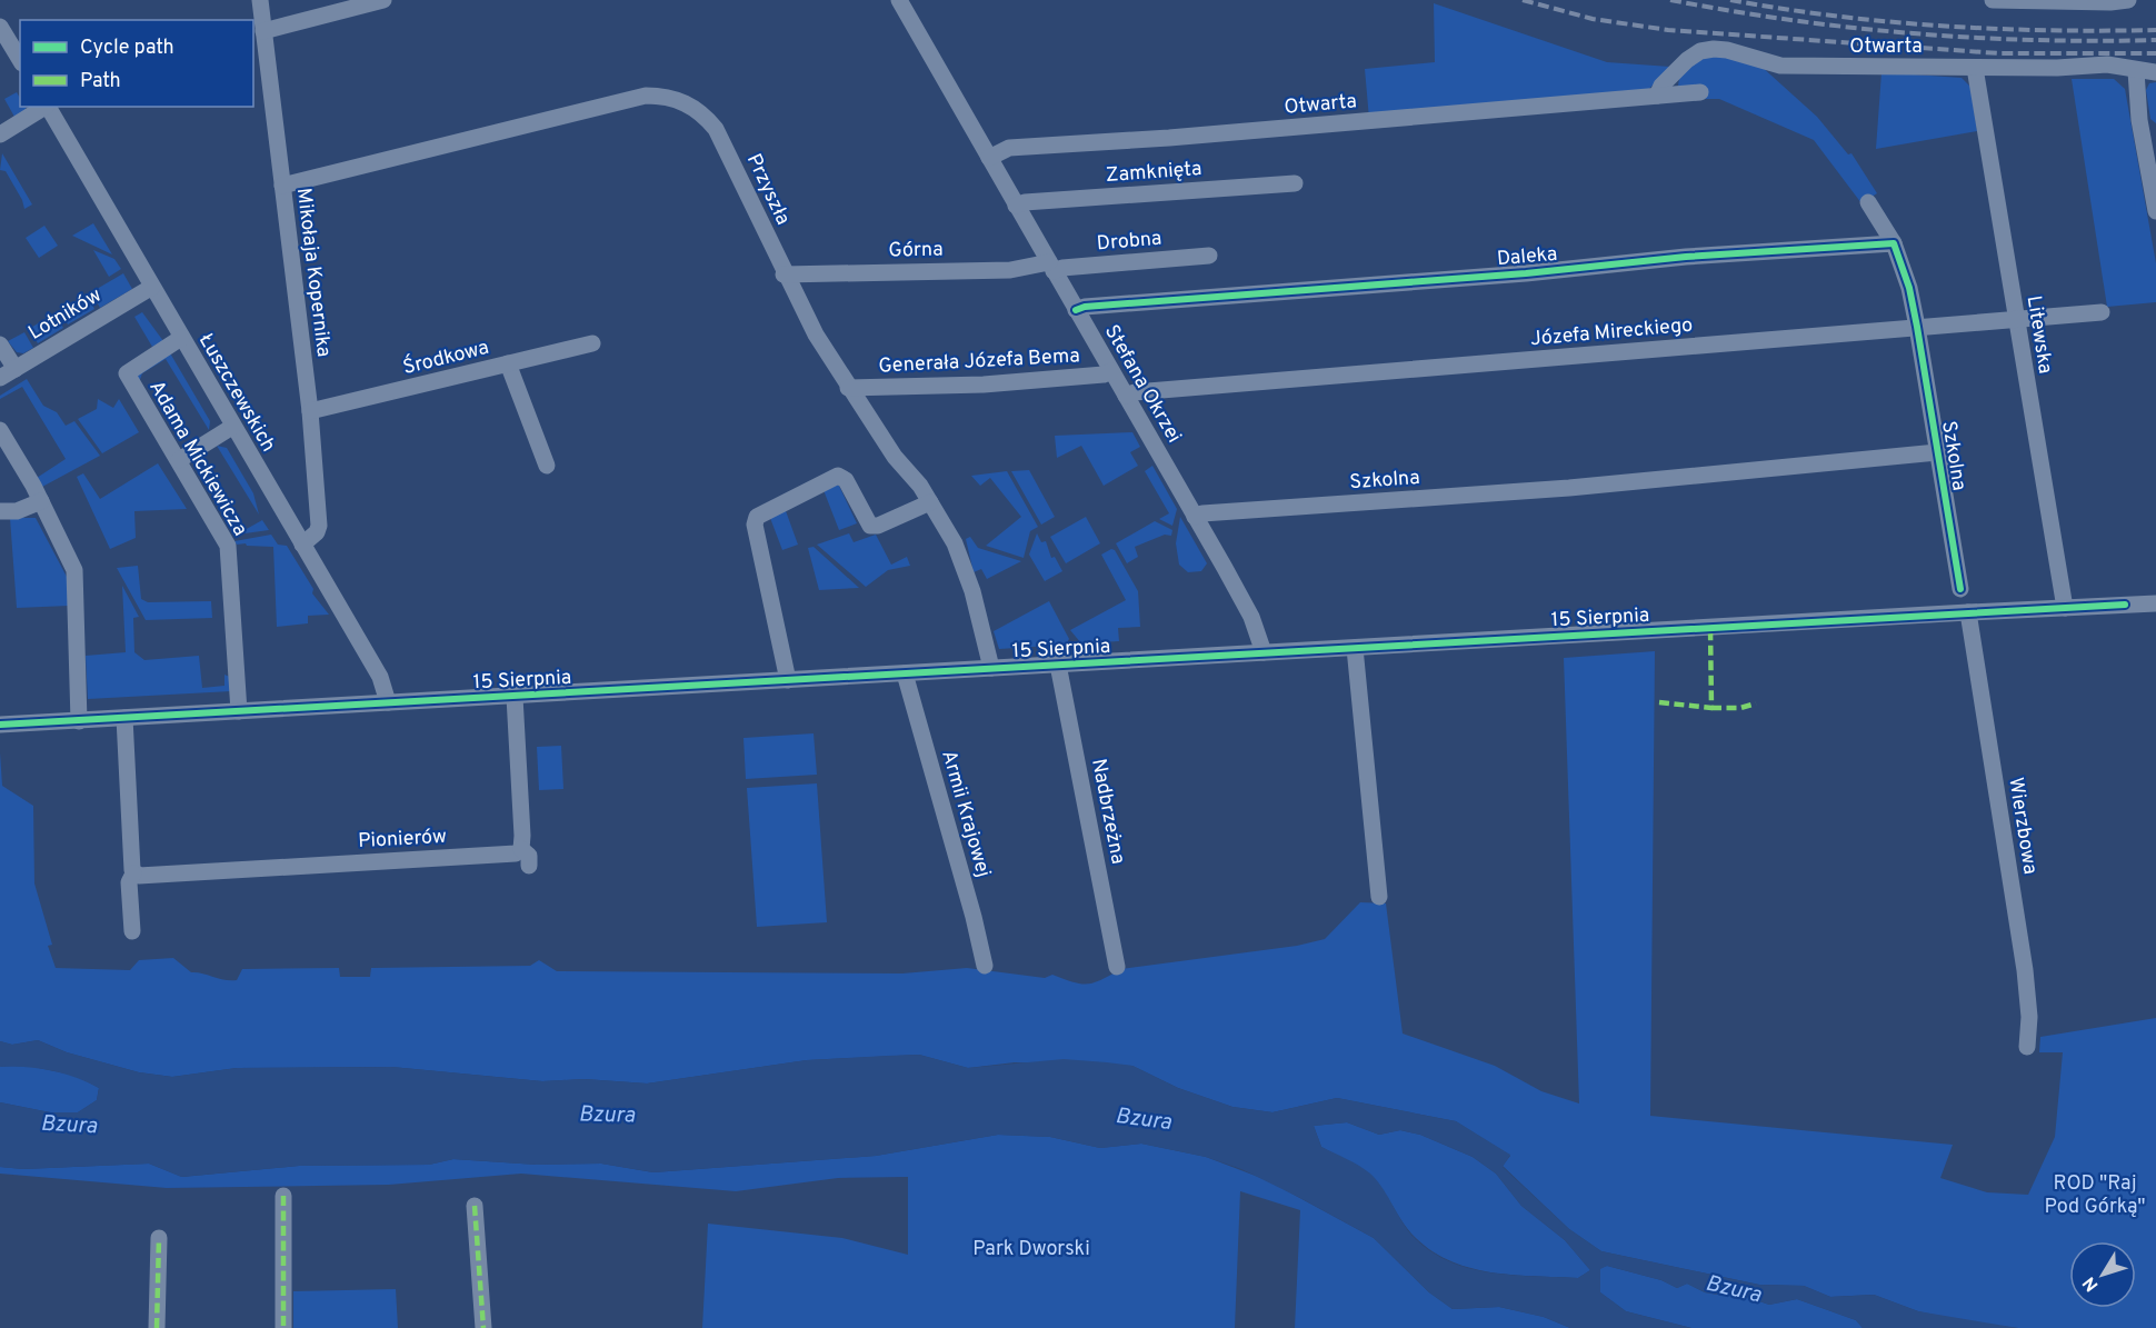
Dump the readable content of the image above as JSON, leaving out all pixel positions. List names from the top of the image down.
{
  "streets": {
    "street": [
      "Otwarta",
      "Zamknięta",
      "Przyszła",
      "Drobna",
      "Górna",
      "Daleka",
      "Mikołaja Kopernika",
      "Lotników",
      "Józefa Mireckiego",
      "Litewska",
      "Środkowa",
      "Generała Józefa Bema",
      "Stefana Okrzei",
      "Łuszczewskich",
      "Szkolna",
      "Adama Mickiewicza",
      "15 Sierpnia",
      "Nadbrzeżna",
      "Armii Krajowej",
      "Wierzbowa",
      "Pionierów"
    ]
  },
  "crossings": [
    ["Otwarta", "Litewska"],
    ["Otwarta", "Stefana Okrzei"],
    ["Zamknięta", "Stefana Okrzei"],
    ["Przyszła", "Górna"],
    ["Przyszła", "Mikołaja Kopernika"],
    ["Przyszła", "Generała Józefa Bema"],
    ["Przyszła", "15 Sierpnia"],
    ["Drobna", "Górna"],
    ["Drobna", "Stefana Okrzei"],
    ["Górna", "Stefana Okrzei"],
    ["Daleka", "Stefana Okrzei"],
    ["Mikołaja Kopernika", "Środkowa"],
    ["Mikołaja Kopernika", "Łuszczewskich"],
    ["Lotników", "Łuszczewskich"],
    ["Józefa Mireckiego", "Litewska"],
    ["Józefa Mireckiego", "Stefana Okrzei"],
    ["Józefa Mireckiego", "Szkolna"],
    ["Litewska", "15 Sierpnia"],
    ["Generała Józefa Bema", "Stefana Okrzei"],
    ["Stefana Okrzei", "Szkolna"],
    ["Stefana Okrzei", "15 Sierpnia"],
    ["Łuszczewskich", "Adama Mickiewicza"],
    ["Łuszczewskich", "15 Sierpnia"],
    ["Adama Mickiewicza", "15 Sierpnia"],
    ["15 Sierpnia", "Nadbrzeżna"],
    ["15 Sierpnia", "Armii Krajowej"],
    ["15 Sierpnia", "Wierzbowa"]
  ],
  "water": ["Bzura"],
  "parks": ["ROD \"Raj Pod Górką\"", "Park Dworski"],
  "legend": ["Cycle path", "Path"],
  "north": "bottom left"
}
